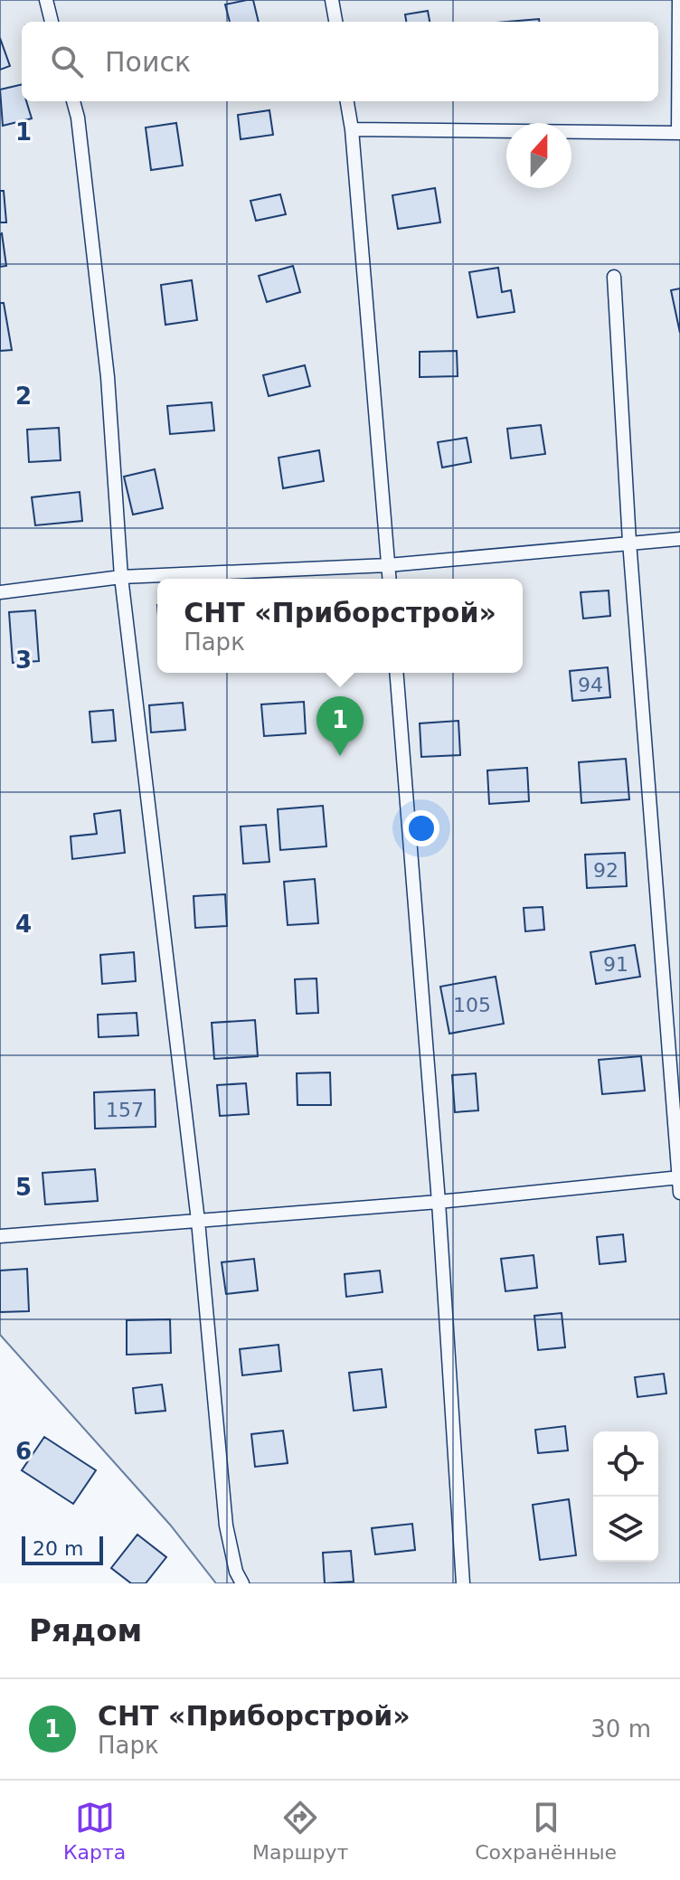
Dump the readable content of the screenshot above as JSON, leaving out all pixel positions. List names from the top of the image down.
{
  "house_numbers": [
    "94",
    "92",
    "91",
    "105",
    "157"
  ],
  "scale_bar": "20 m",
  "north": "top",
  "page": {
    "search": "Поиск",
    "popup": ["СНТ «Приборстрой»", "Парк"],
    "pins": "1",
    "scale": "20 m",
    "heading": "Рядом",
    "list": [
      {
        "mark": "1",
        "name": "СНТ «Приборстрой»",
        "note": "Парк",
        "value": "30 m"
      }
    ],
    "nav": ["Карта", "Маршрут", "Сохранённые"]
  },
  "grid": {
    "rows": [
      "1",
      "2",
      "3",
      "4",
      "5",
      "6"
    ]
  }
}
